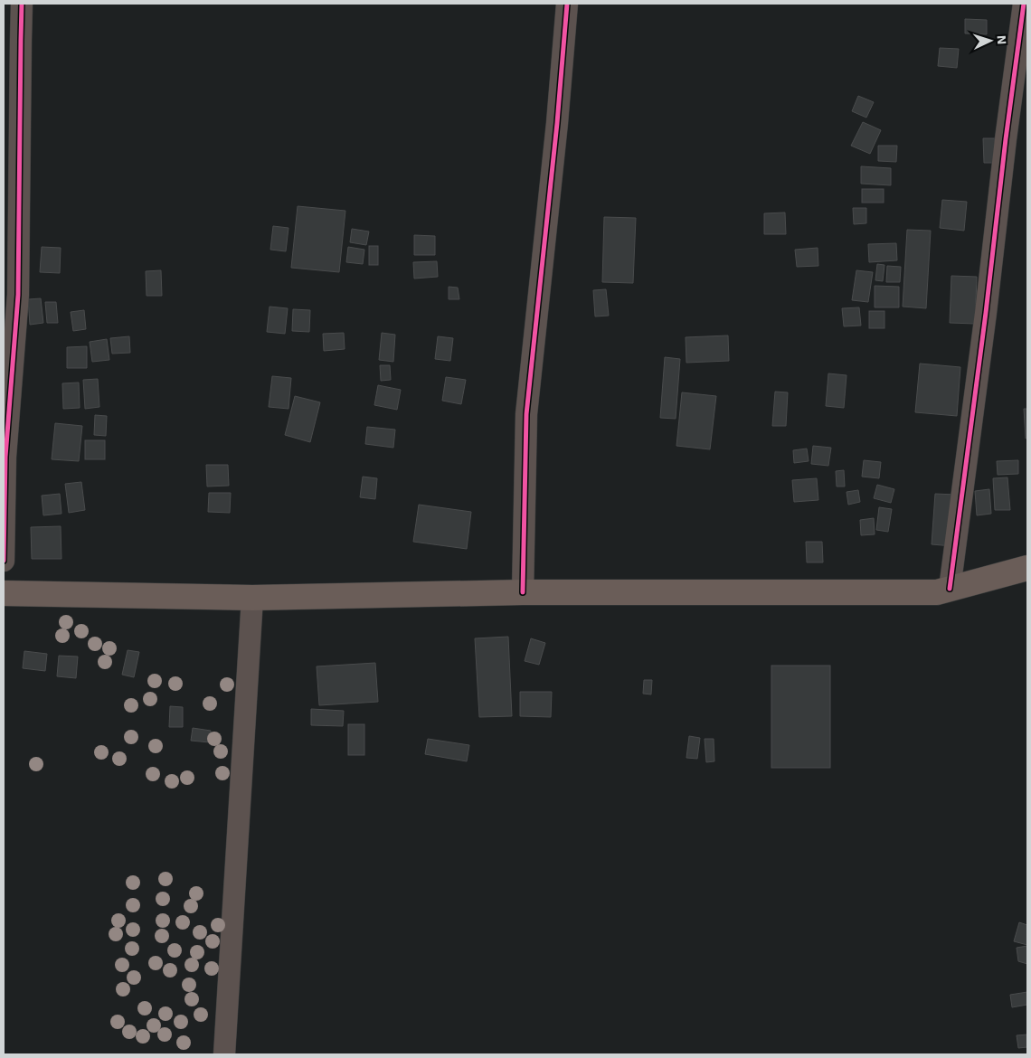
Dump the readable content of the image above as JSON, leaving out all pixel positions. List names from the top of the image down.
{
  "north": "right"
}
